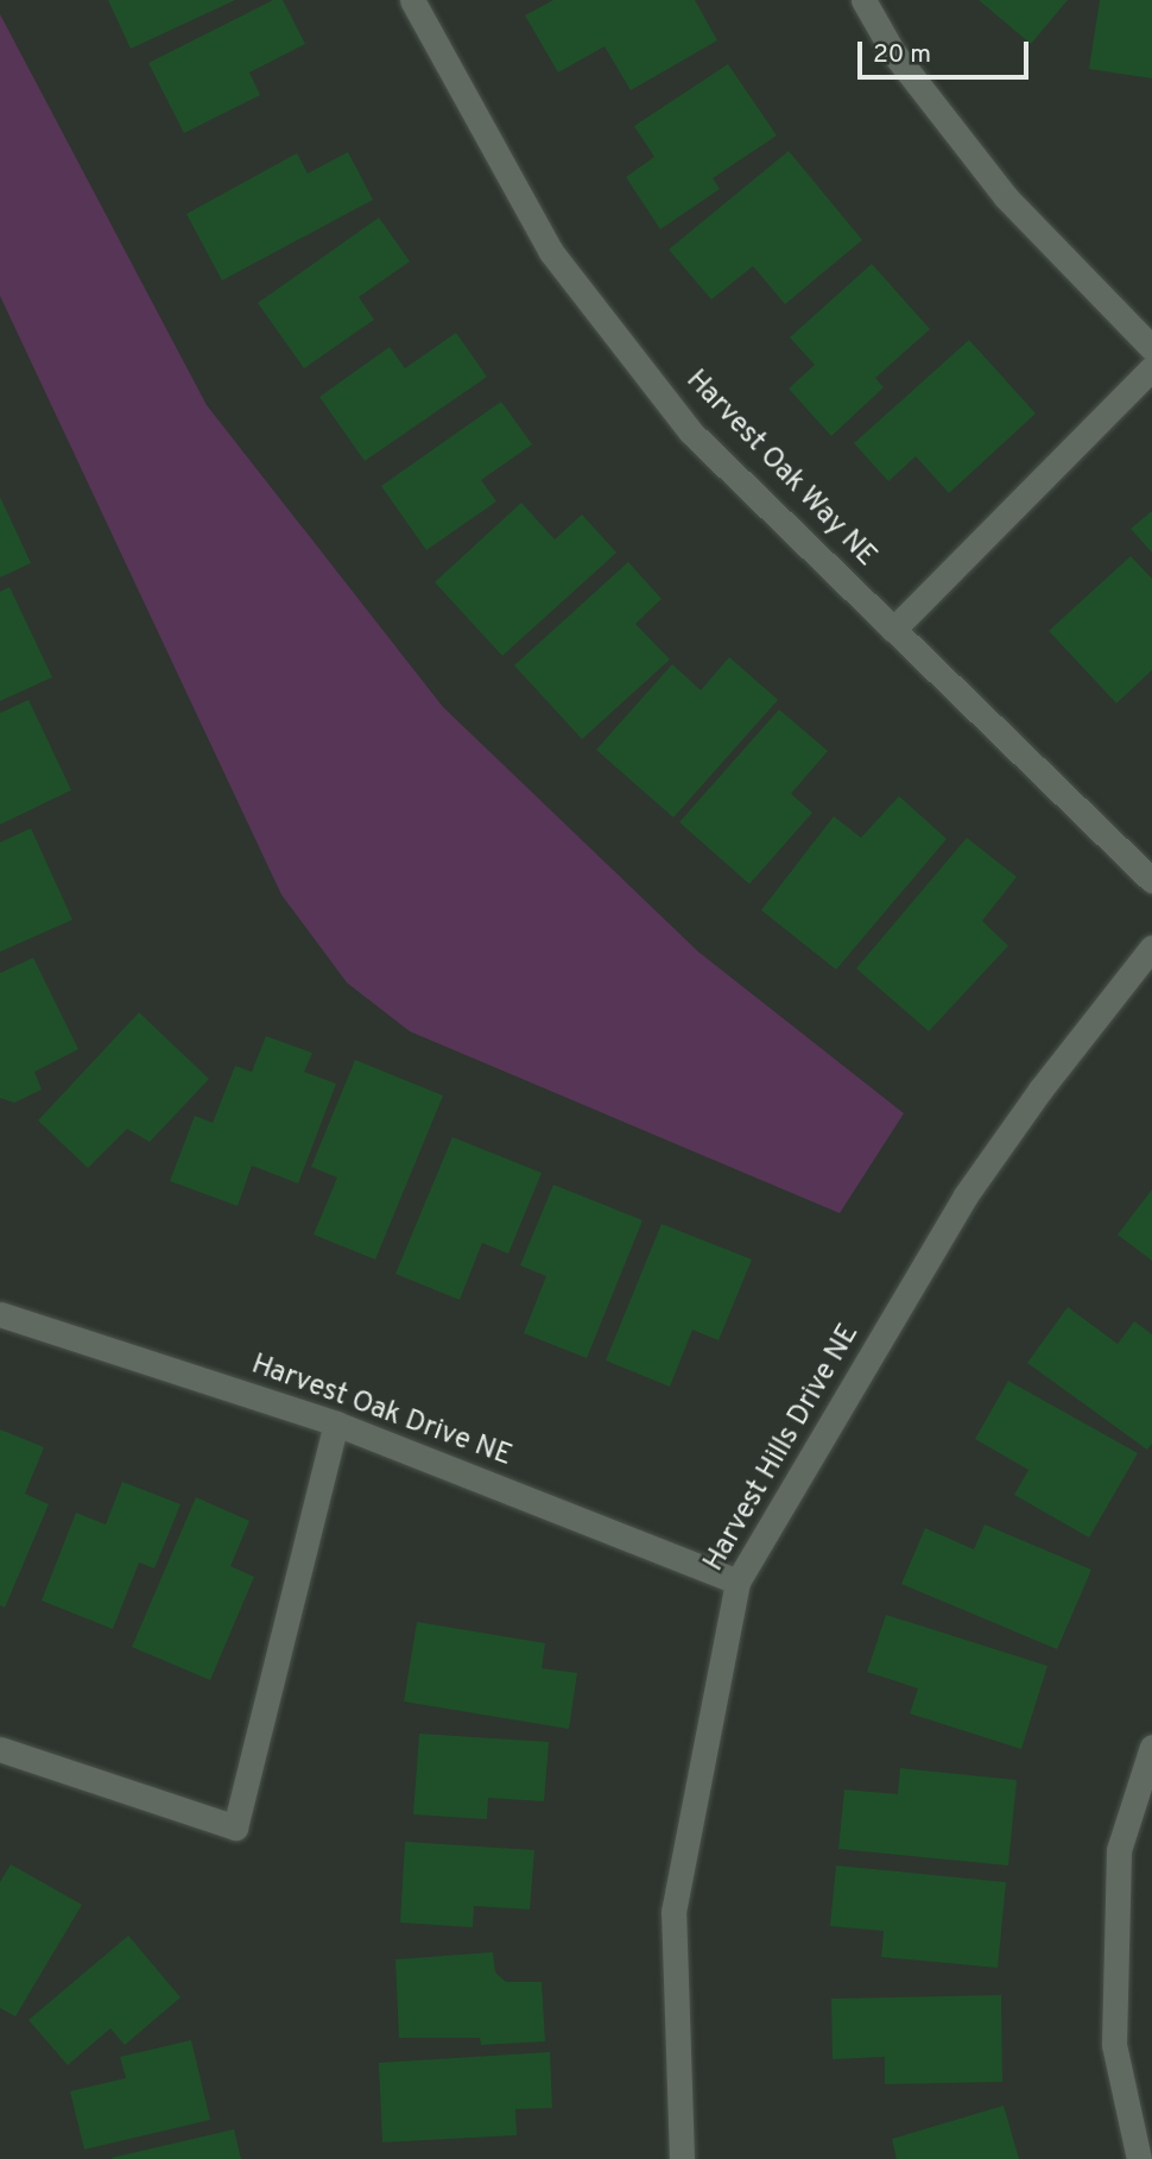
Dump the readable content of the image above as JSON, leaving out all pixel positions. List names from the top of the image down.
{
  "streets": {
    "street": ["Harvest Oak Way NE", "Harvest Oak Drive NE", "Harvest Hills Drive NE"]
  },
  "crossings": [
    ["Harvest Oak Drive NE", "Harvest Hills Drive NE"]
  ],
  "scale_bar": "20 m"
}
